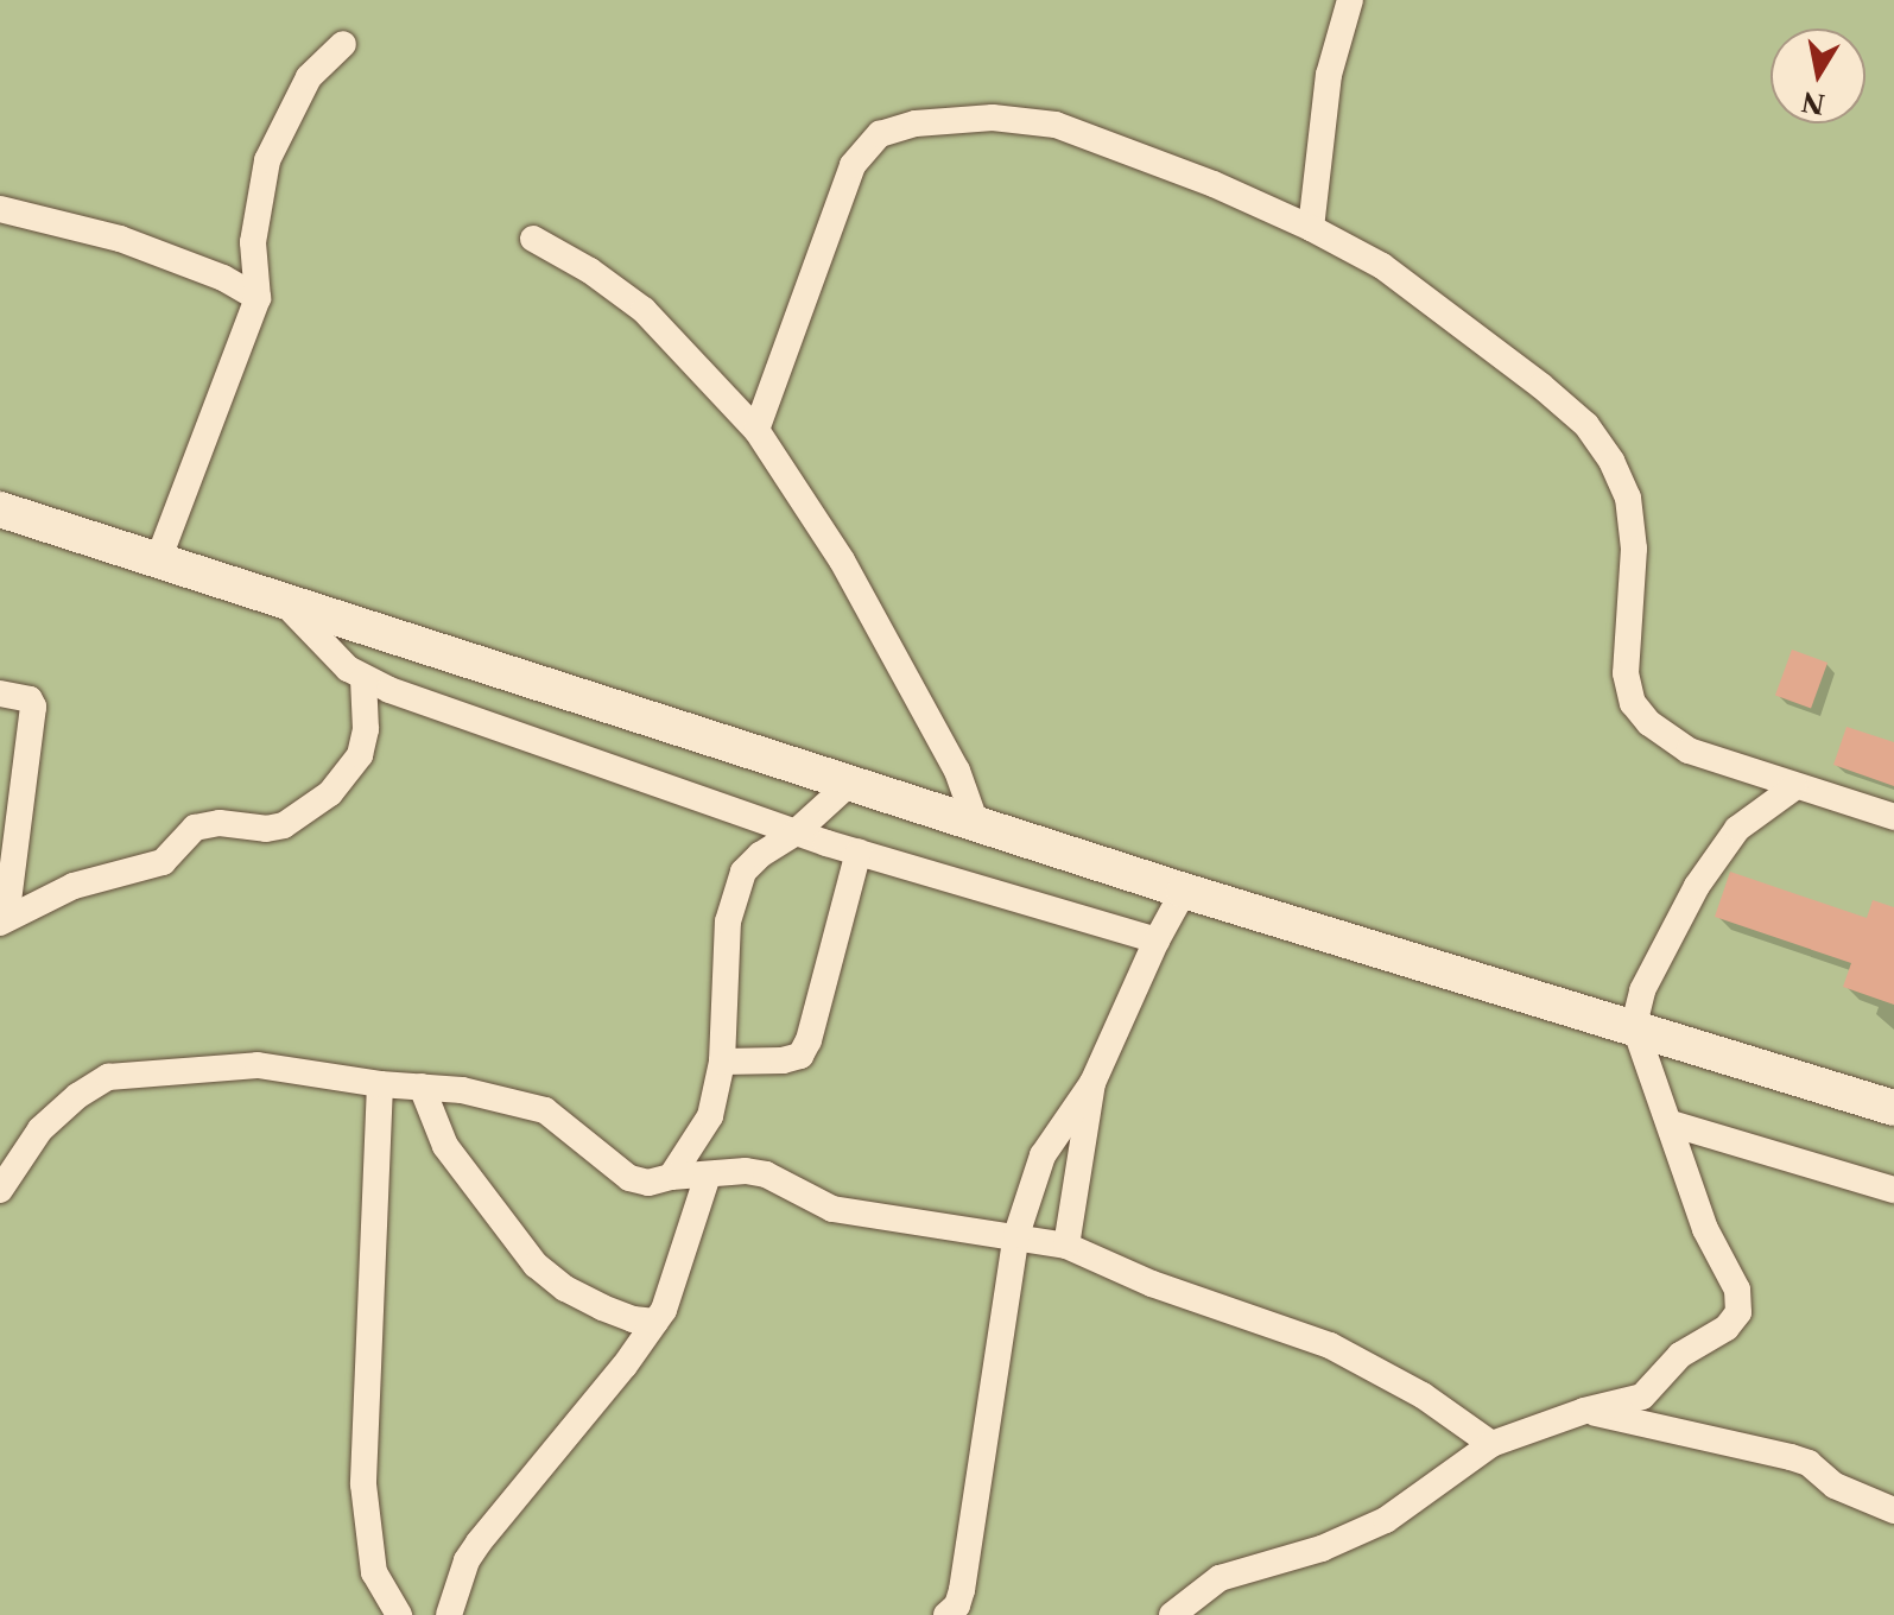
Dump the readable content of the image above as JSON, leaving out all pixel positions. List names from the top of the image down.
{
  "north": "bottom"
}
